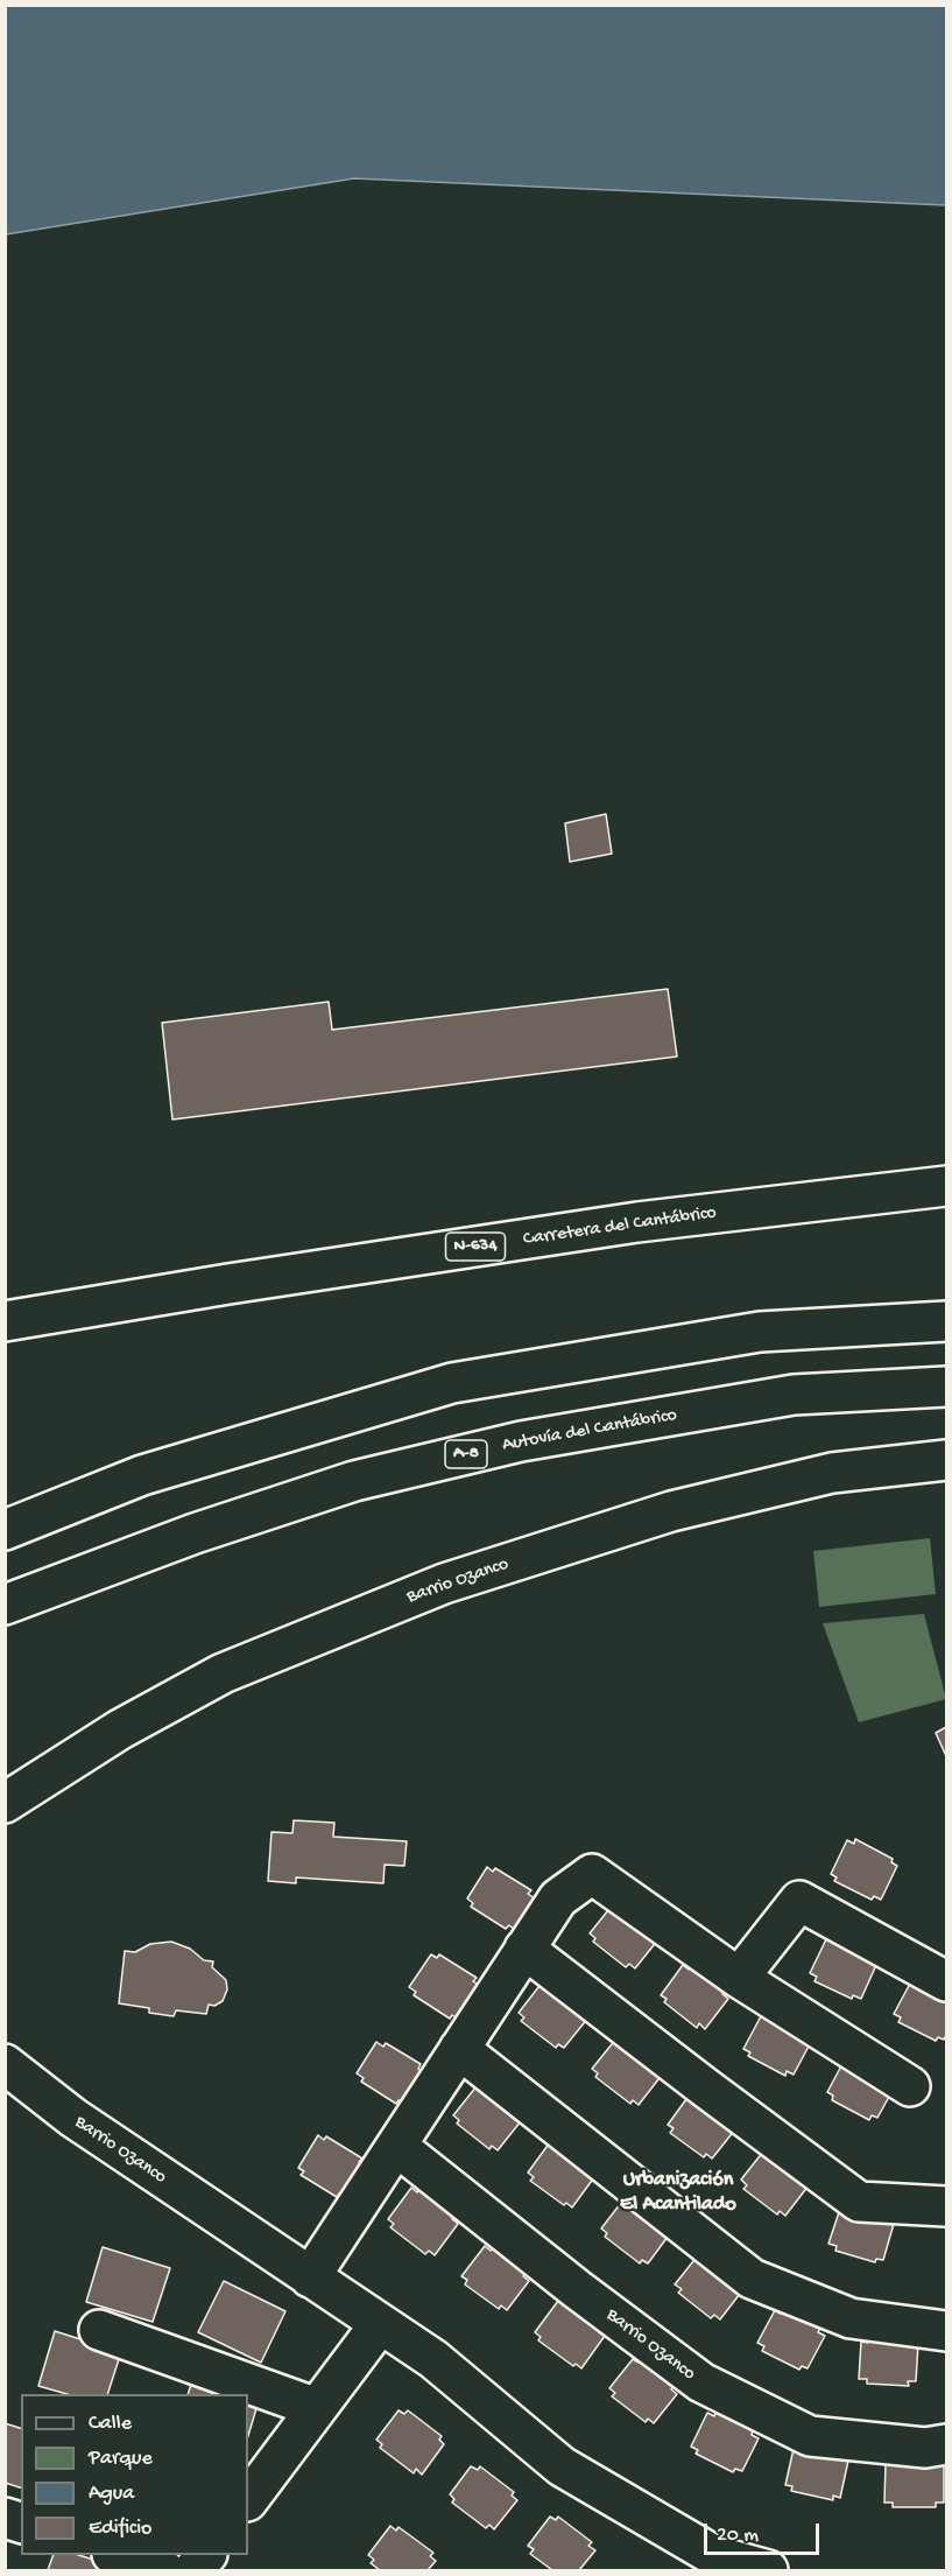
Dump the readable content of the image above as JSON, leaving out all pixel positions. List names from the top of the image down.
{
  "streets": {
    "main road": [
      "Carretera del Cantábrico",
      "N-634",
      "Autovía del Cantábrico",
      "A-8",
      "Barrio Ozanco"
    ]
  },
  "districts": ["Urbanización El Acantilado"],
  "legend": [
    "Calle",
    "Parque",
    "Agua",
    "Edificio"
  ],
  "scale_bar": "20 m"
}
